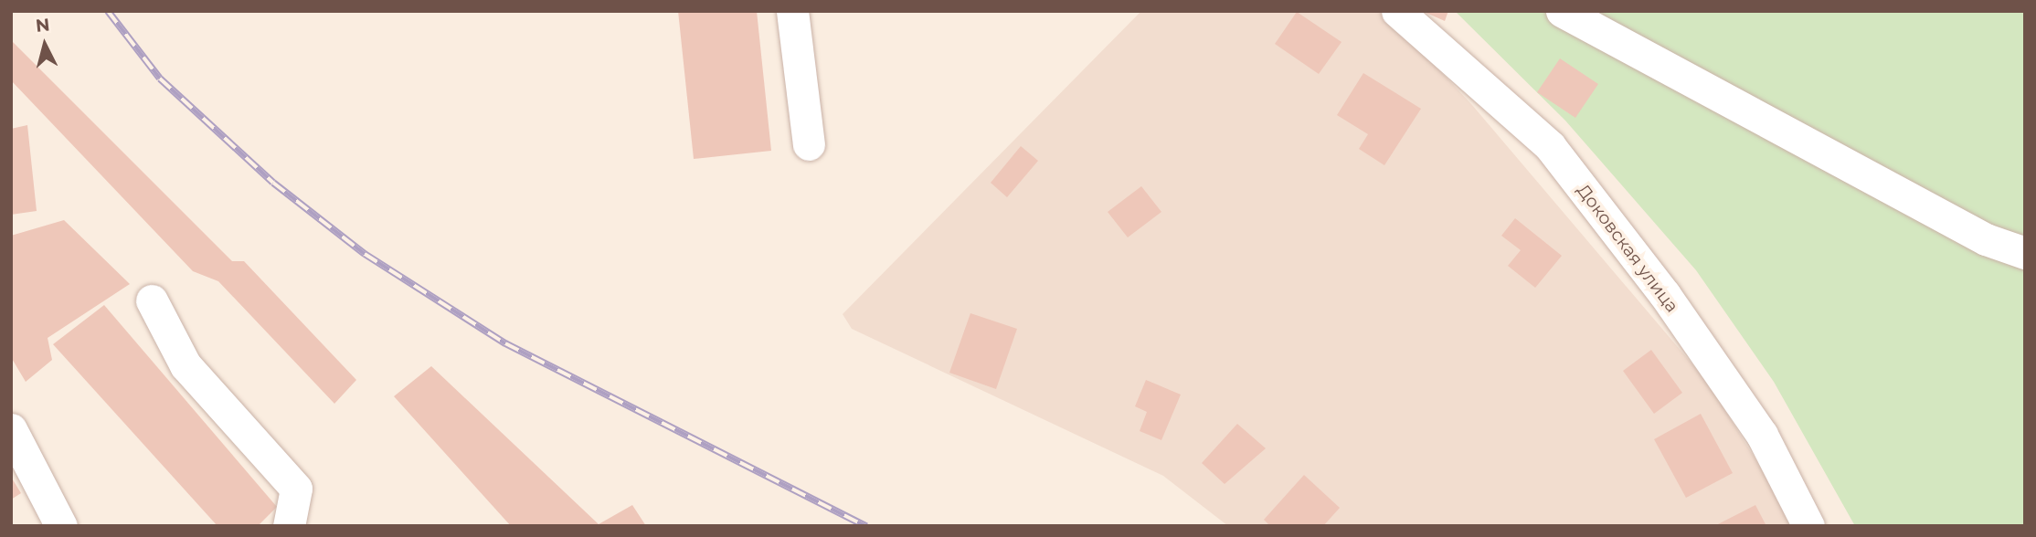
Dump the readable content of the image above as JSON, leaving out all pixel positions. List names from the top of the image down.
{
  "streets": {
    "street": ["Доковская улица"]
  },
  "north": "top"
}
